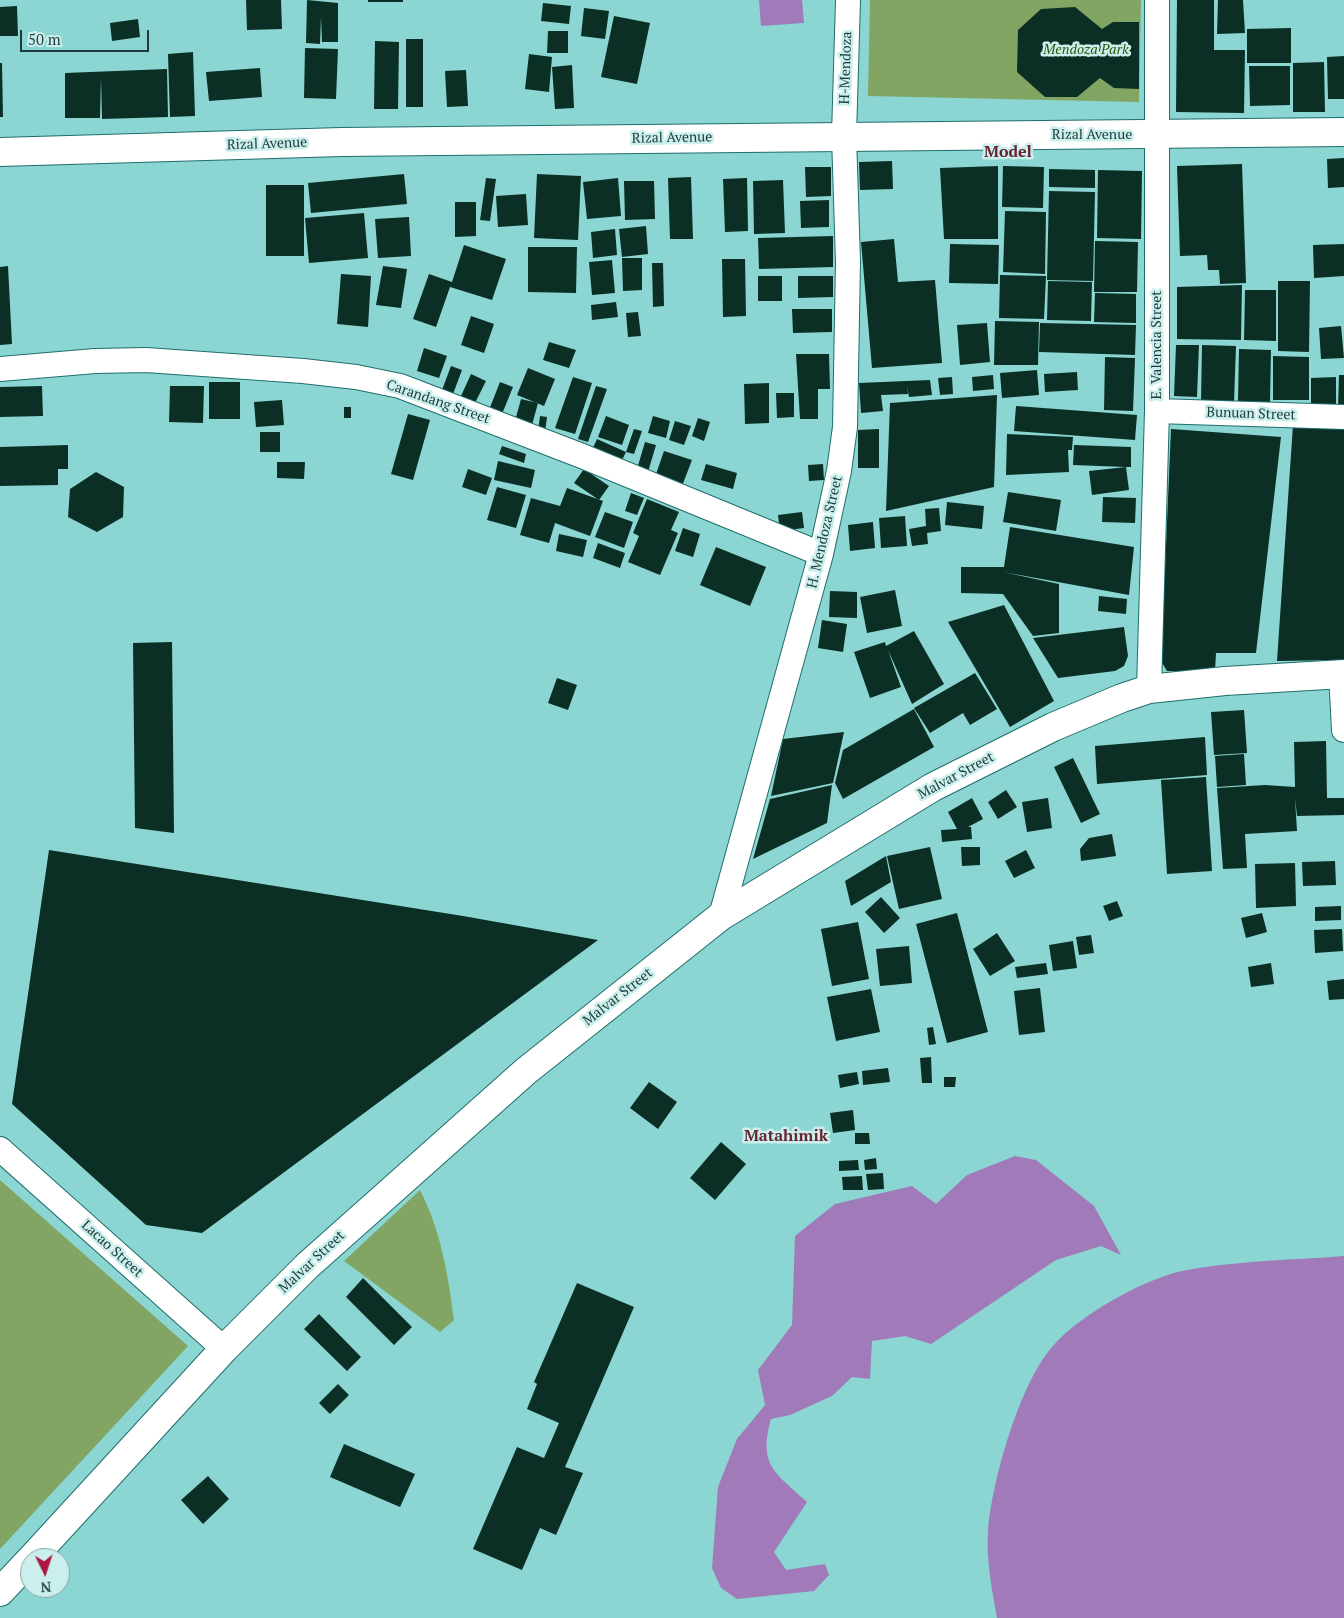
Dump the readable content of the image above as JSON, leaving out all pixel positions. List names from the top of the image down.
{
  "streets": {
    "main road": ["Rizal Avenue", "Malvar Street"],
    "street": [
      "H-Mendoza",
      "E. Valencia Street",
      "Carandang Street",
      "Bunuan Street",
      "H. Mendoza Street",
      "Lacao Street"
    ]
  },
  "crossings": [
    ["H-Mendoza", "Rizal Avenue"],
    ["H-Mendoza", "H. Mendoza Street"],
    ["Rizal Avenue", "E. Valencia Street"],
    ["Rizal Avenue", "H. Mendoza Street"],
    ["E. Valencia Street", "Bunuan Street"],
    ["E. Valencia Street", "Malvar Street"],
    ["Carandang Street", "H. Mendoza Street"],
    ["H. Mendoza Street", "Malvar Street"],
    ["Malvar Street", "Lacao Street"]
  ],
  "districts": ["Model", "Matahimik"],
  "parks": ["Mendoza Park"],
  "scale_bar": "50 m",
  "north": "bottom"
}
